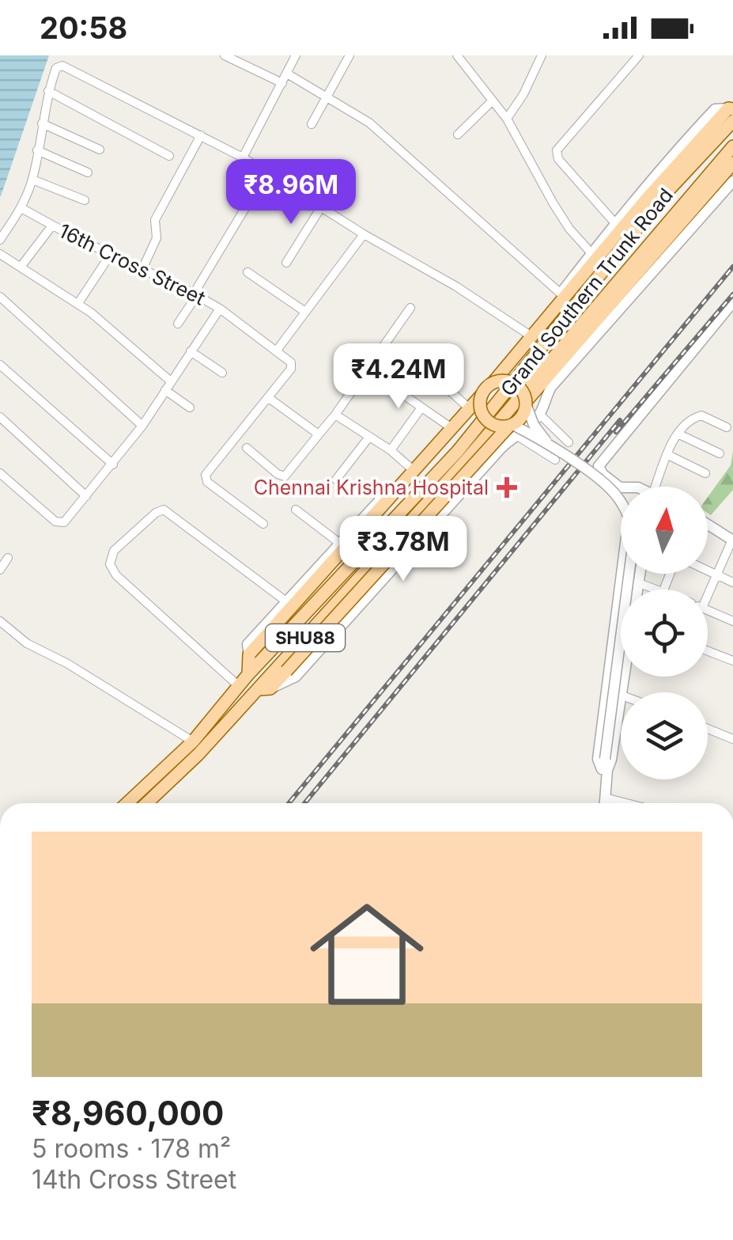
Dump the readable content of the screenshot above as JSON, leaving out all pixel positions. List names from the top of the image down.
{
  "streets": {
    "main road": ["Grand Southern Trunk Road", "SHU88"],
    "street": ["16th Cross Street"]
  },
  "places": {
    "health": ["Chennai Krishna Hospital"]
  },
  "north": "top",
  "page": {
    "status": "20:58",
    "price": ["₹8.96M", "₹4.24M", "₹3.78M"],
    "list": [
      {
        "name": "₹8,960,000",
        "note": "5 rooms · 178 m² · 14th Cross Street"
      }
    ]
  }
}
